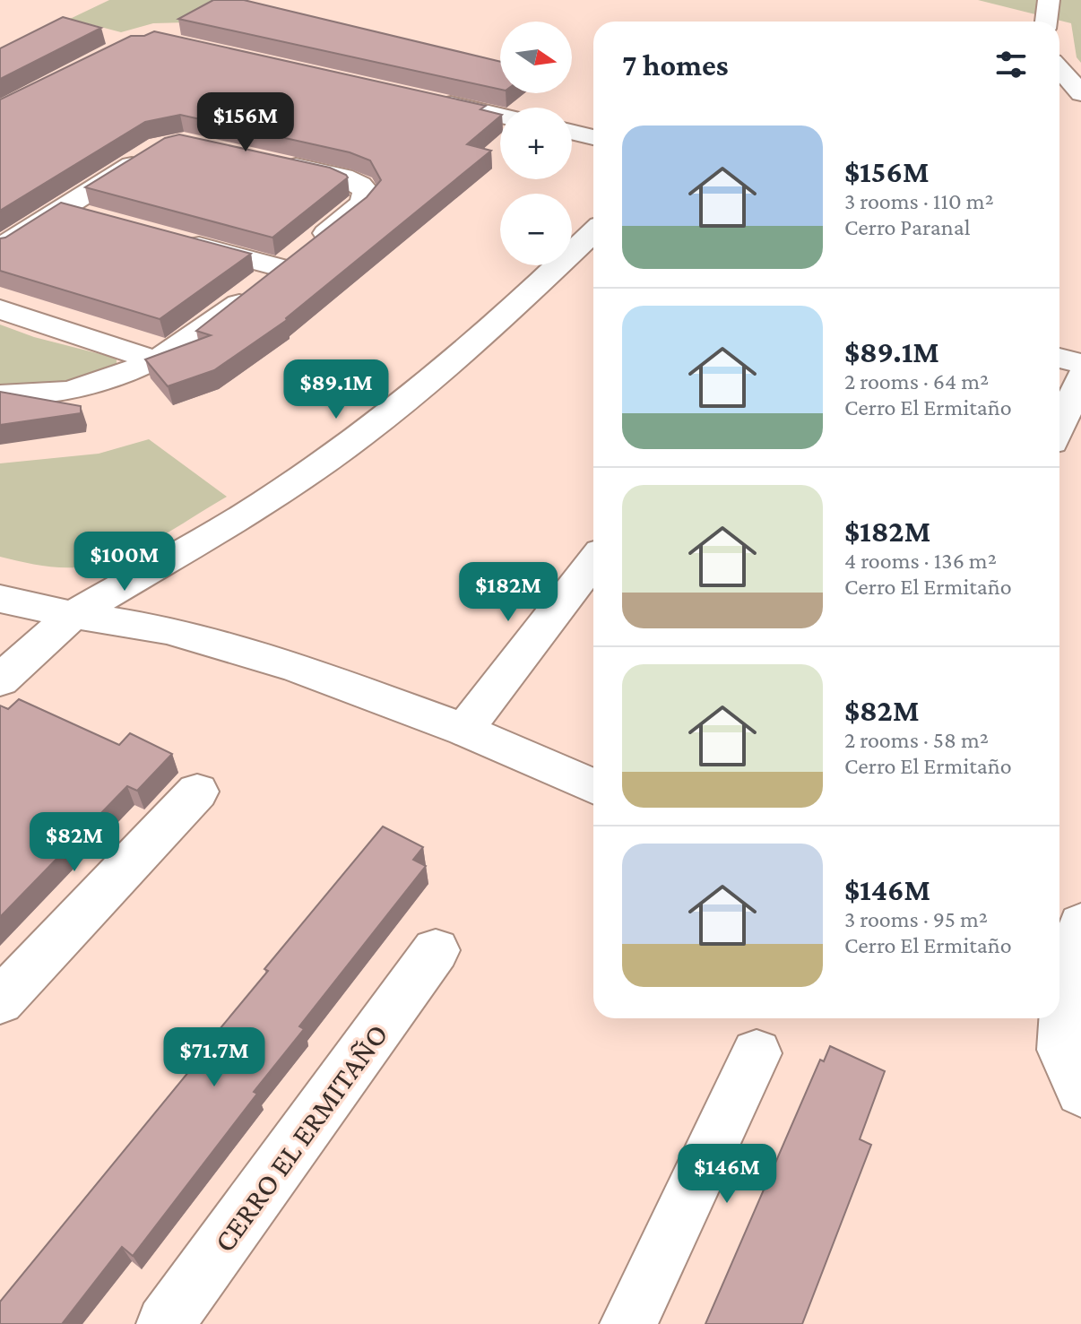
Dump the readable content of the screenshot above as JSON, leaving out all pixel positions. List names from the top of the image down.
{
  "streets": {
    "street": ["CERRO EL ERMITAÑO"]
  },
  "north": "right",
  "page": {
    "map_buttons": ["+", "−"],
    "heading": "7 homes",
    "price": [
      "$156M",
      "$89.1M",
      "$100M",
      "$182M",
      "$82M",
      "$71.7M",
      "$146M"
    ],
    "list": [
      {
        "name": "$156M",
        "note": "3 rooms · 110 m² · Cerro Paranal"
      },
      {
        "name": "$89.1M",
        "note": "2 rooms · 64 m² · Cerro El Ermitaño"
      },
      {
        "name": "$182M",
        "note": "4 rooms · 136 m² · Cerro El Ermitaño"
      },
      {
        "name": "$82M",
        "note": "2 rooms · 58 m² · Cerro El Ermitaño"
      },
      {
        "name": "$146M",
        "note": "3 rooms · 95 m² · Cerro El Ermitaño"
      }
    ]
  }
}
